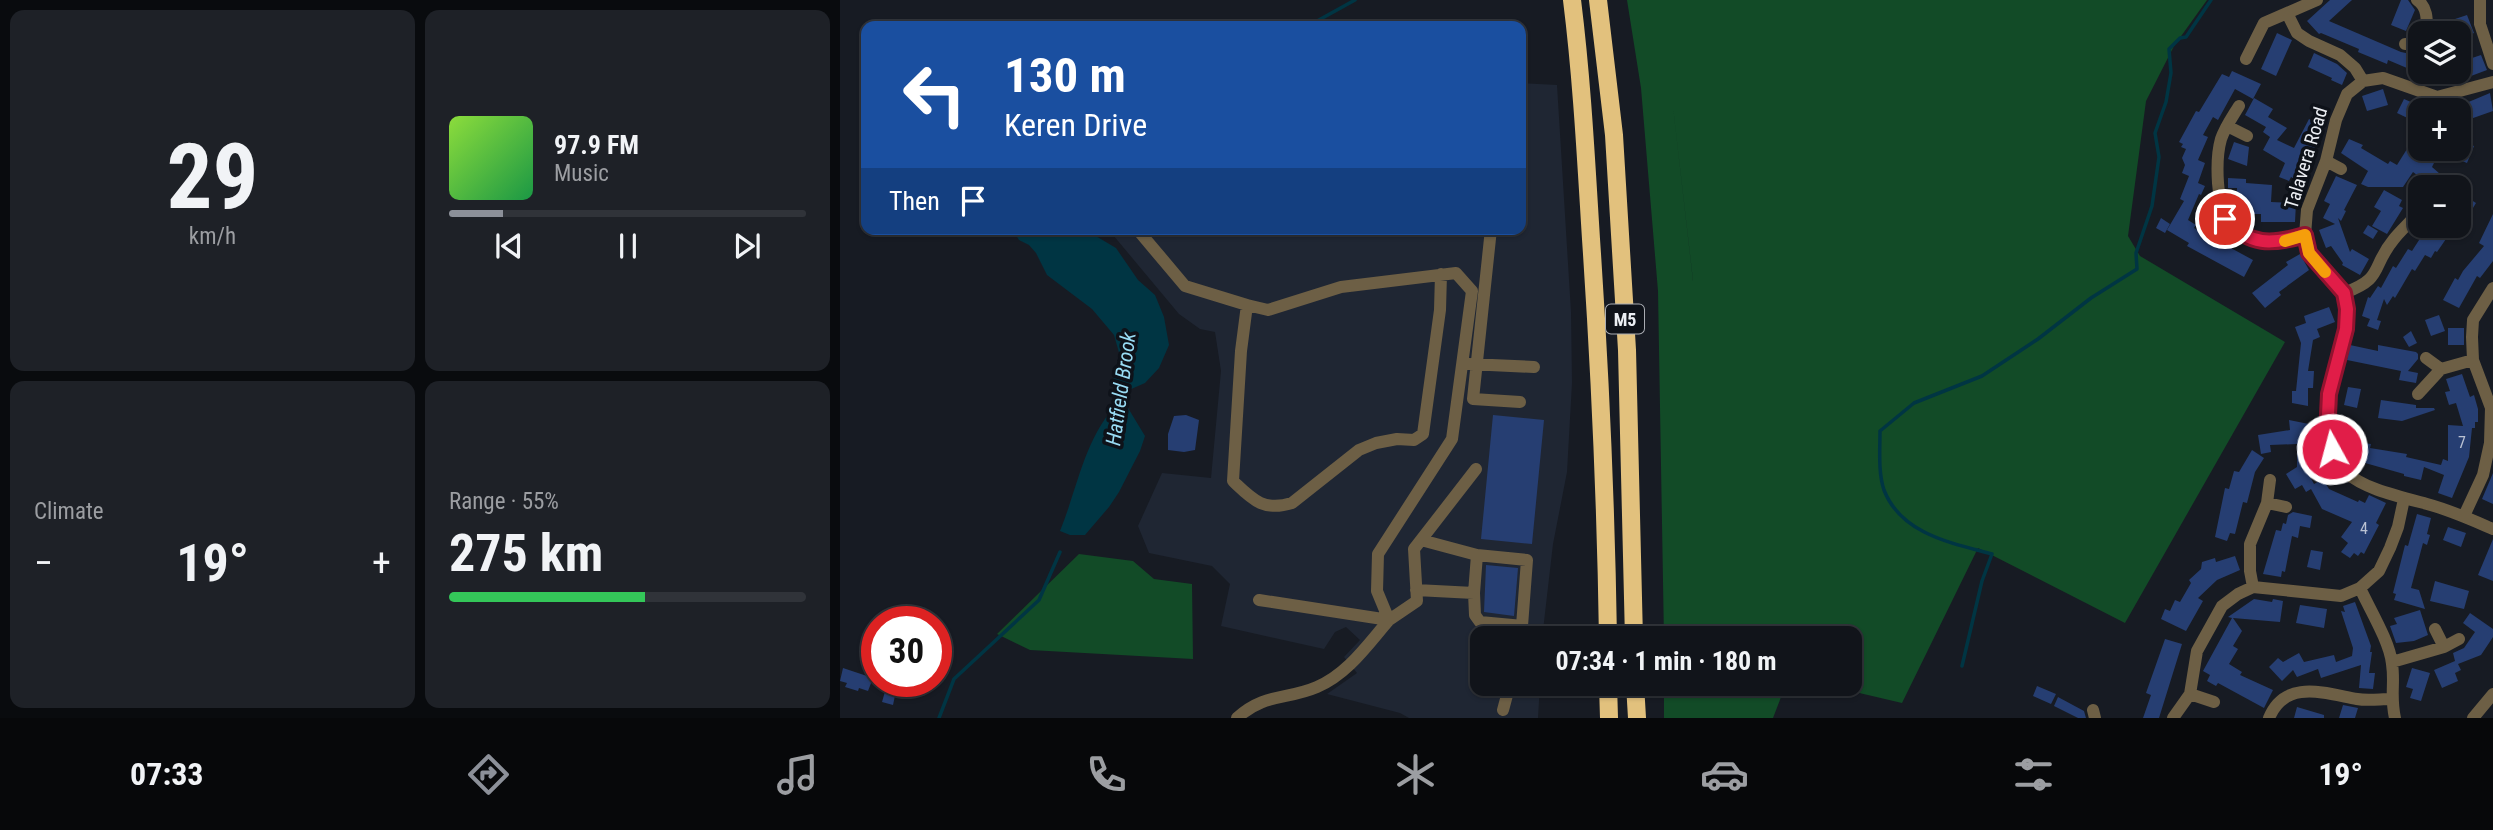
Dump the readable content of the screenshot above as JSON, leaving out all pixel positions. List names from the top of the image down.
{
  "streets": {
    "highway": ["M5"],
    "street": ["Talavera Road"]
  },
  "water": ["Hatfield Brook"],
  "house_numbers": ["7", "4"],
  "page": {
    "tile": [
      ["29", "km/h"],
      "Climate",
      ["Range · 55%", "275 km"]
    ],
    "map_buttons": ["+", "−"],
    "turn": ["130 m", "Keren Drive"],
    "song": ["97.9 FM", "Music"],
    "then": "Then",
    "heat": ["−", "19°", "+"],
    "limit": "30",
    "trip": "07:34 · 1 min · 180 m",
    "tabs": ["07:33", "19°"]
  }
}
